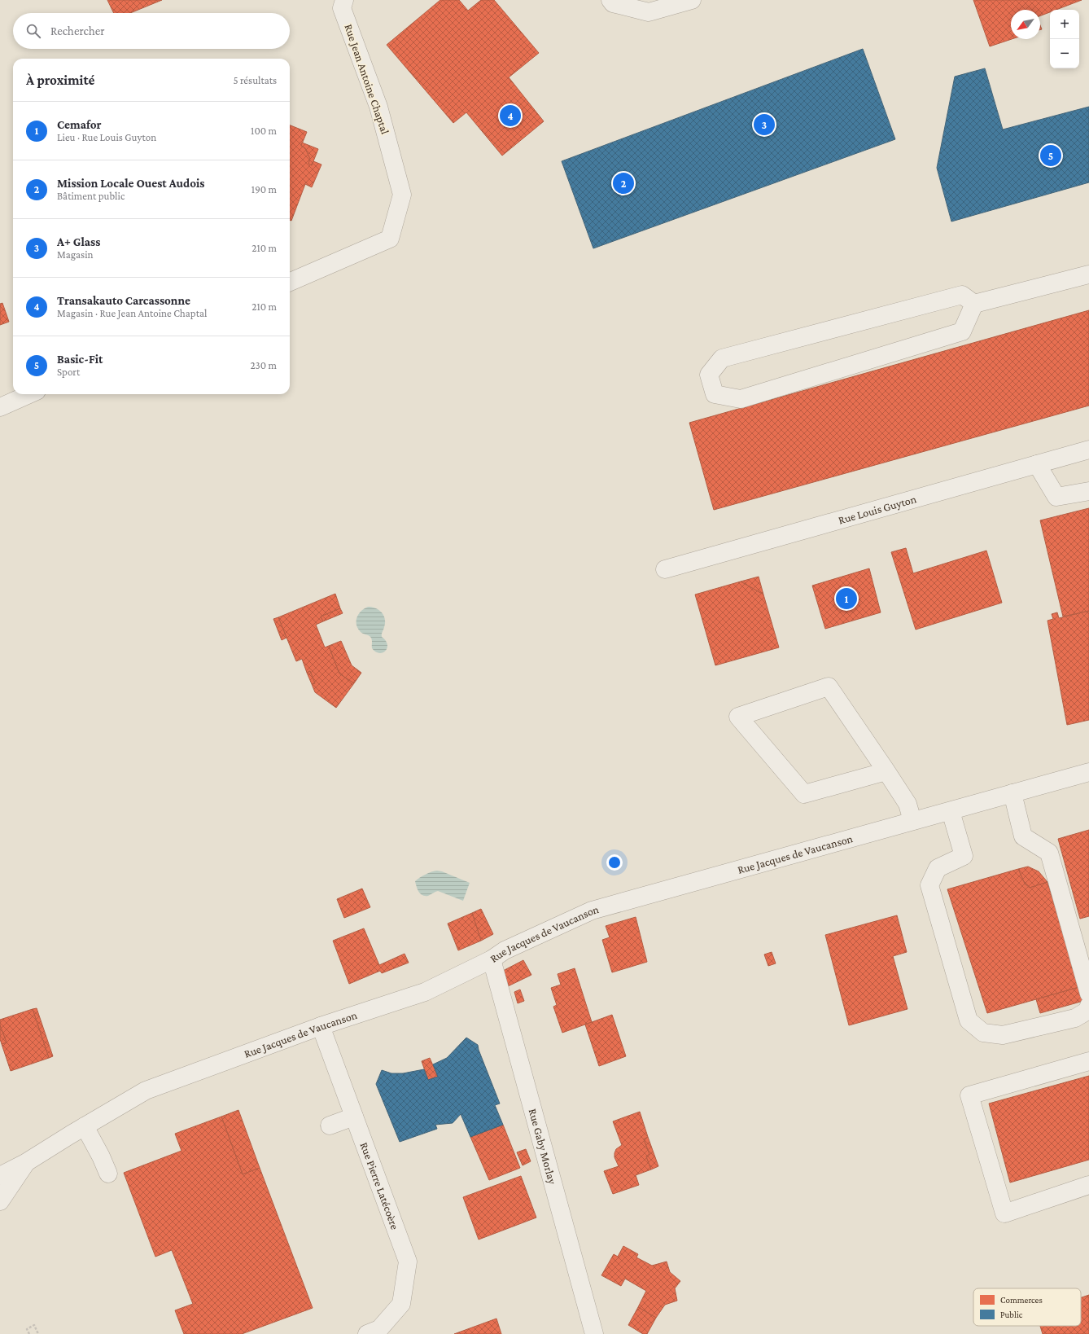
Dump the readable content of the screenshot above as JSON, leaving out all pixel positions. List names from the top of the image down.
{
  "streets": {
    "street": [
      "Rue Jean Antoine Chaptal",
      "Rue Louis Guyton",
      "Rue Jacques de Vaucanson",
      "Rue Gaby Morlay",
      "Rue Pierre Latécoère"
    ]
  },
  "crossings": [
    ["Rue Jacques de Vaucanson", "Rue Gaby Morlay"],
    ["Rue Jacques de Vaucanson", "Rue Pierre Latécoère"]
  ],
  "legend": ["Commerces", "Public"],
  "north": "bottom left",
  "page": {
    "map_buttons": ["+", "−"],
    "search": "Rechercher",
    "heading": ["À proximité", "5 résultats"],
    "list": [
      {
        "mark": "1",
        "name": "Cemafor",
        "note": "Lieu · Rue Louis Guyton",
        "value": "100 m"
      },
      {
        "mark": "2",
        "name": "Mission Locale Ouest Audois",
        "note": "Bâtiment public",
        "value": "190 m"
      },
      {
        "mark": "3",
        "name": "A+ Glass",
        "note": "Magasin",
        "value": "210 m"
      },
      {
        "mark": "4",
        "name": "Transakauto Carcassonne",
        "note": "Magasin · Rue Jean Antoine Chaptal",
        "value": "210 m"
      },
      {
        "mark": "5",
        "name": "Basic-Fit",
        "note": "Sport",
        "value": "230 m"
      }
    ],
    "pins": [
      "4",
      "3",
      "5",
      "2",
      "1"
    ]
  }
}
